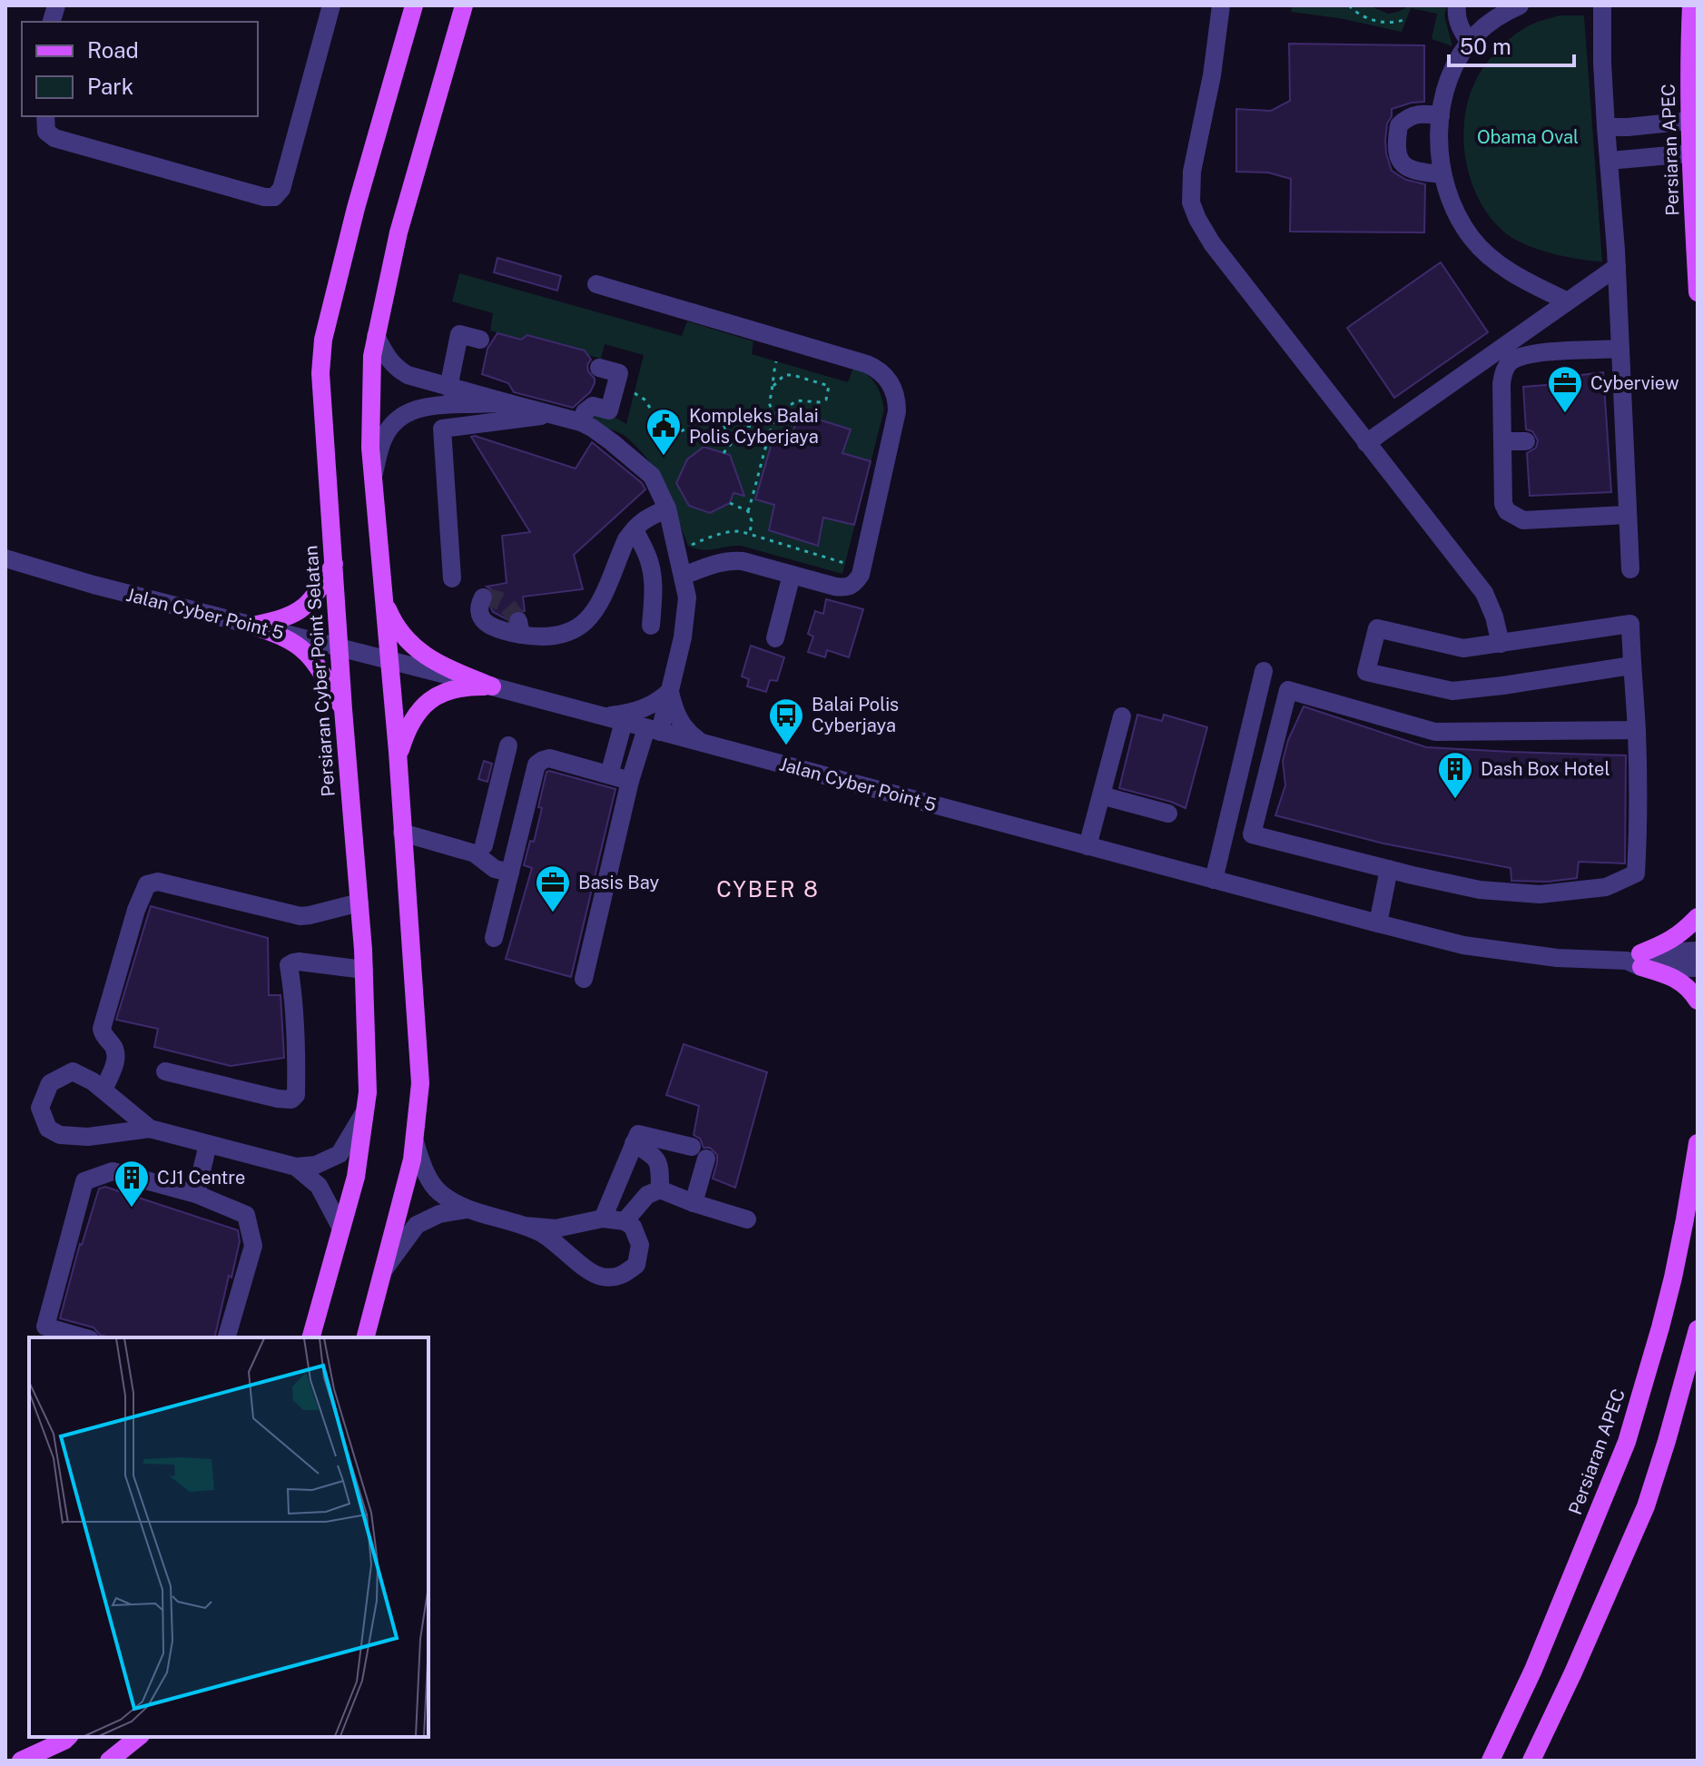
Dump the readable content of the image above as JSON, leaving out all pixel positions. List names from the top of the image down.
{
  "streets": {
    "main road": ["Persiaran APEC", "Persiaran Cyber Point Selatan"],
    "street": ["Jalan Cyber Point 5"]
  },
  "crossings": [
    ["Jalan Cyber Point 5", "Persiaran Cyber Point Selatan"]
  ],
  "districts": ["CYBER 8"],
  "parks": ["Obama Oval"],
  "places": {
    "office": ["Cyberview", "Basis Bay"],
    "public building": ["Kompleks Balai Polis Cyberjaya"],
    "bus stop": ["Balai Polis Cyberjaya"],
    "building": ["Dash Box Hotel", "CJ1 Centre"]
  },
  "legend": ["Road", "Park"],
  "scale_bar": "50 m"
}
